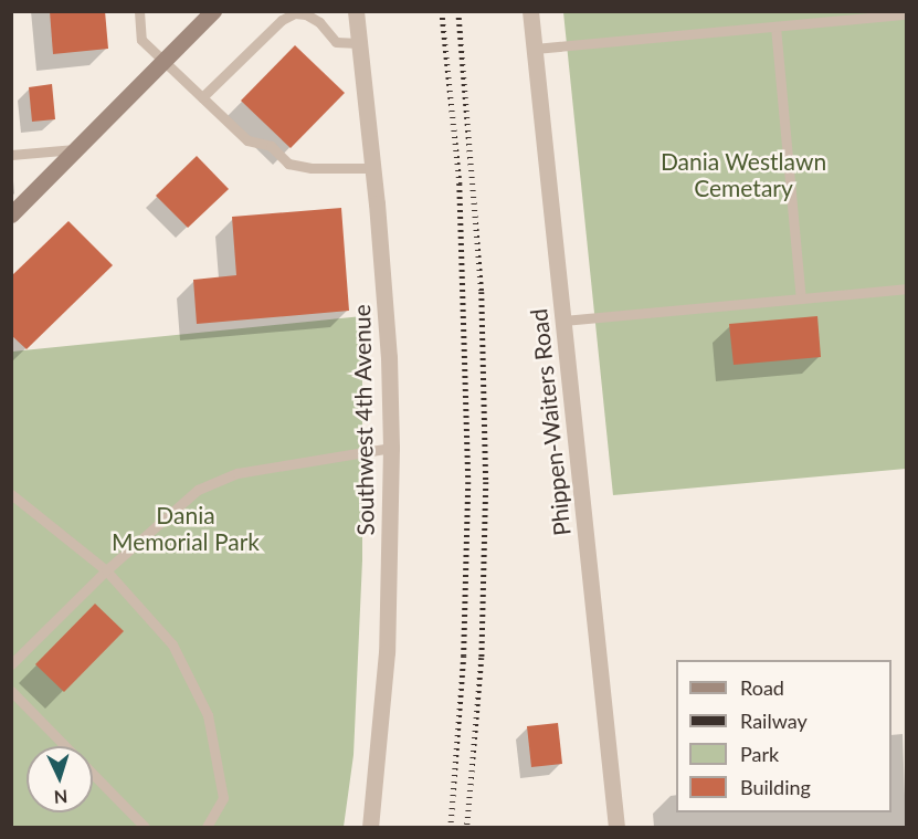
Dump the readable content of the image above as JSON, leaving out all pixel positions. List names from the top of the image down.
{
  "streets": {
    "street": ["Southwest 4th Avenue", "Phippen-Waiters Road"]
  },
  "parks": ["Dania Westlawn Cemetary", "Dania Memorial Park"],
  "legend": [
    "Road",
    "Railway",
    "Park",
    "Building"
  ],
  "north": "bottom"
}
